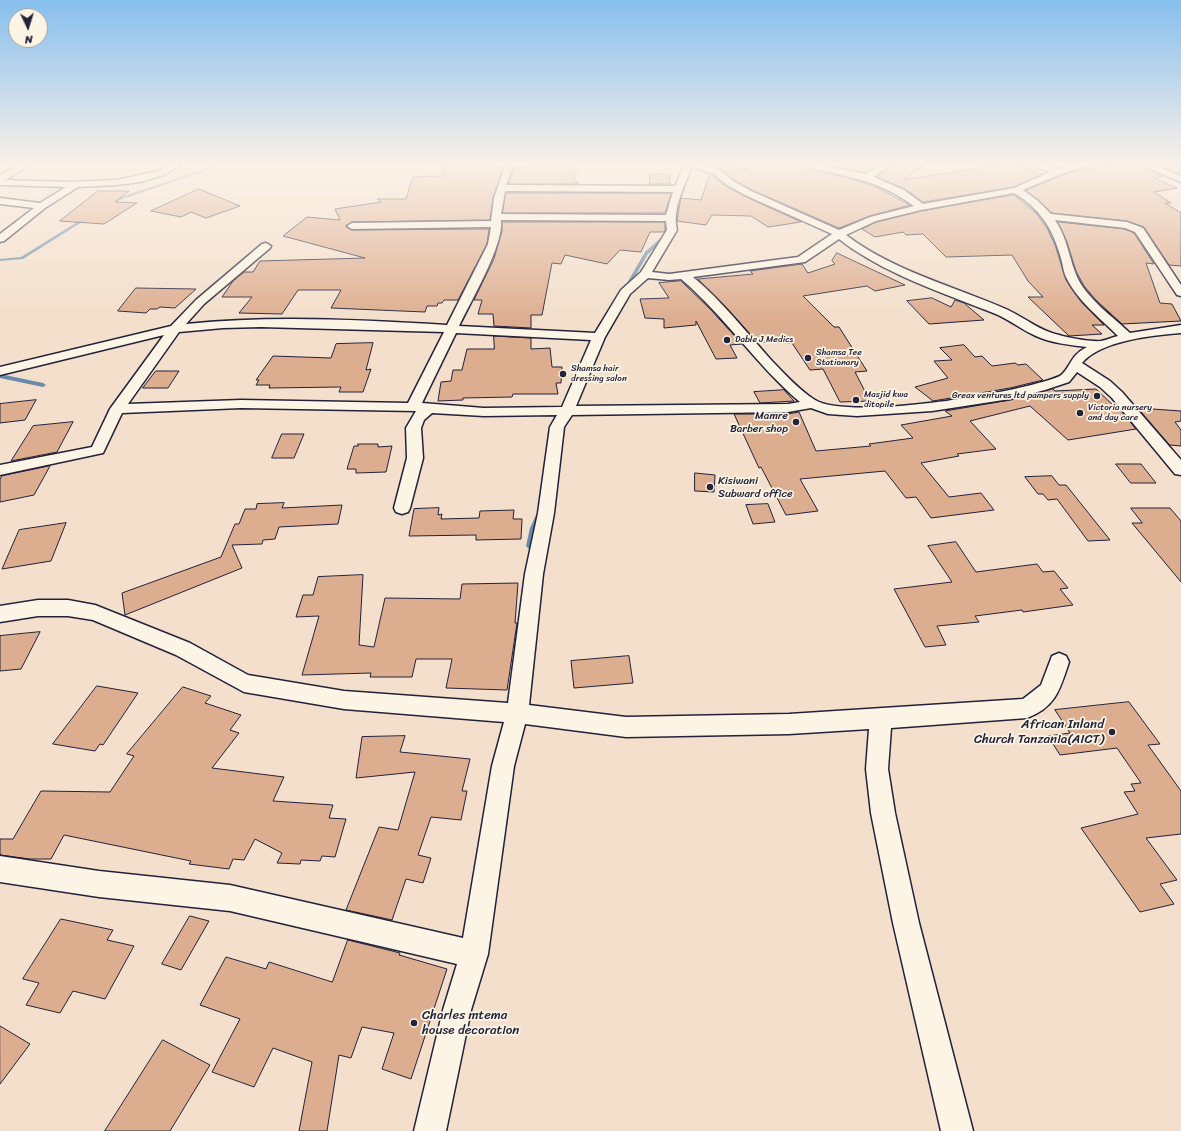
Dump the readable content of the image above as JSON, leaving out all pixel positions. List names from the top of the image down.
{
  "places": [
    "Dable J Medics",
    "Shamsa Tee Stationary",
    "Shamsa hair dressing salon",
    "Greax ventures ltd pampers supply",
    "Masjid kwa ditopile",
    "Victoria nursery and day care",
    "Mamre Barber shop",
    "Kisiwani Subward office",
    "African Inland Church Tanzania(AICT)",
    "Charles mtema house decoration"
  ],
  "north": "bottom"
}
